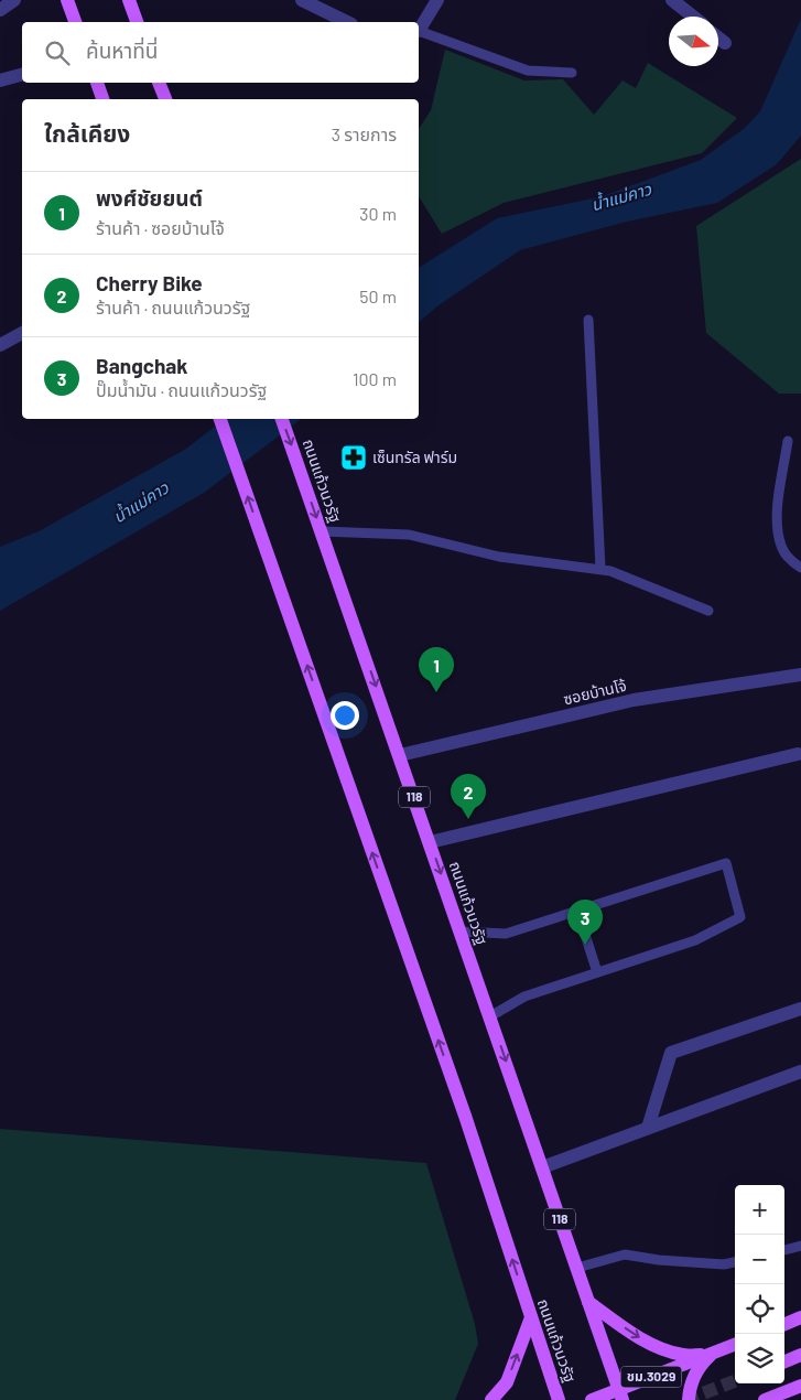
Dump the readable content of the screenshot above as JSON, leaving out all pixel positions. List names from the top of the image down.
{
  "streets": {
    "main road": ["ถนนแก้วนวรัฐ", "118", "ชม.3029"],
    "street": ["ซอยบ้านโจ้"]
  },
  "crossings": [
    ["ถนนแก้วนวรัฐ", "ซอยบ้านโจ้"],
    ["ถนนแก้วนวรัฐ", "ชม.3029"]
  ],
  "water": ["น้ำแม่คาว"],
  "places": {
    "pharmacy": ["เซ็นทรัล ฟาร์ม"]
  },
  "north": "right",
  "page": {
    "search": "ค้นหาที่นี่",
    "heading": ["ใกล้เคียง", "3 รายการ"],
    "list": [
      {
        "mark": "1",
        "name": "พงศ์ชัยยนต์",
        "note": "ร้านค้า · ซอยบ้านโจ้",
        "value": "30 m"
      },
      {
        "mark": "2",
        "name": "Cherry Bike",
        "note": "ร้านค้า · ถนนแก้วนวรัฐ",
        "value": "50 m"
      },
      {
        "mark": "3",
        "name": "Bangchak",
        "note": "ปั๊มน้ำมัน · ถนนแก้วนวรัฐ",
        "value": "100 m"
      }
    ],
    "pins": ["1", "2", "3"],
    "map_buttons": ["+", "−"]
  }
}
